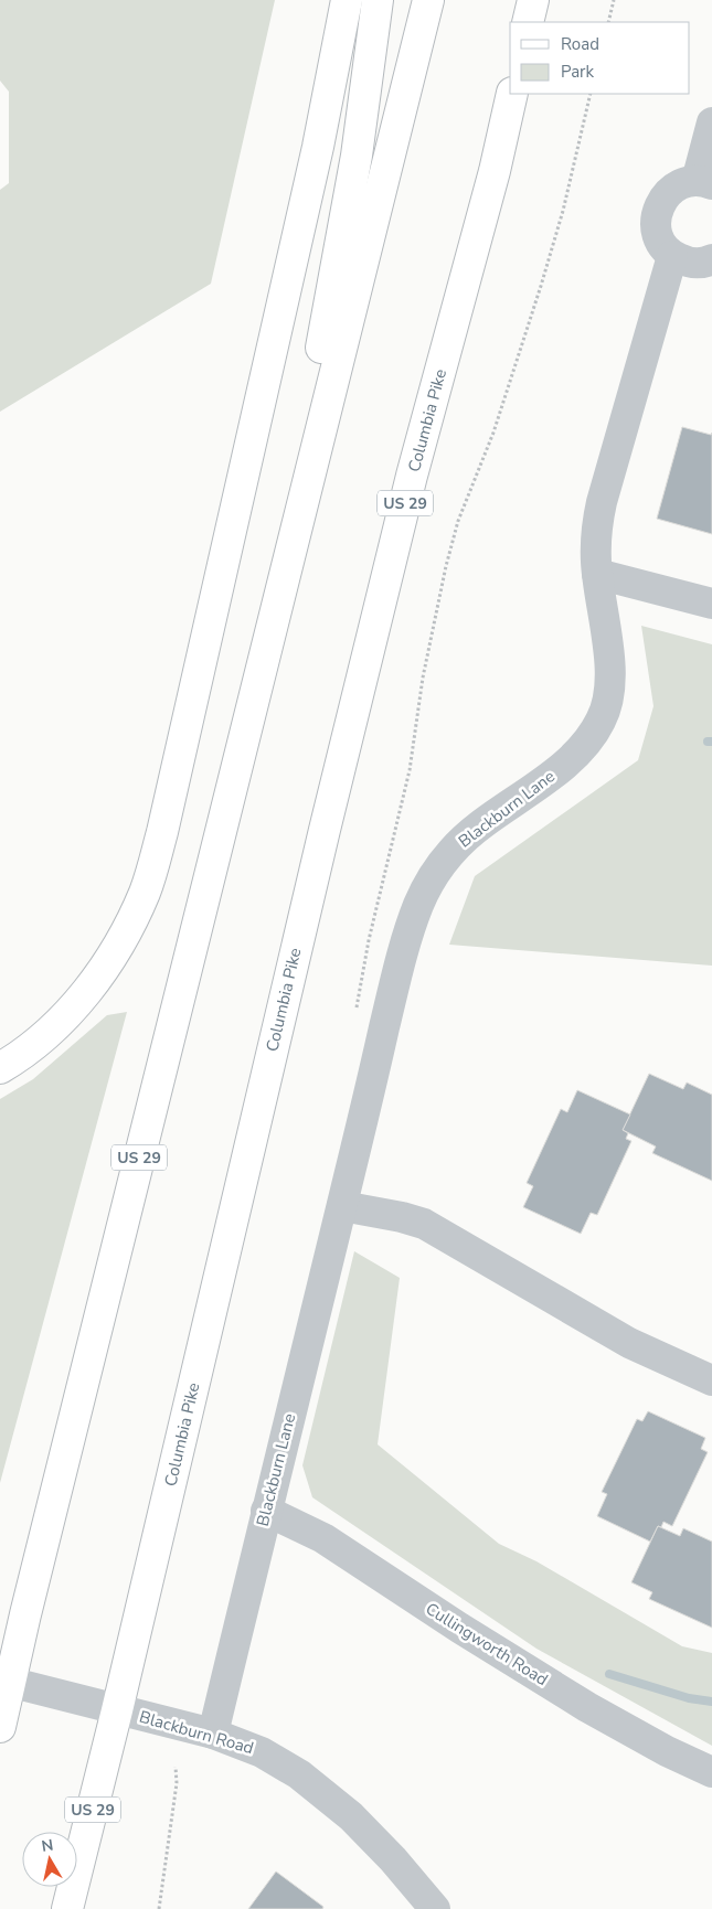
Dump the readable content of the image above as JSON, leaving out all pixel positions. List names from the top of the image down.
{
  "streets": {
    "main road": ["Columbia Pike", "US 29"],
    "street": ["Blackburn Lane", "Cullingworth Road", "Blackburn Road"]
  },
  "crossings": [
    ["Columbia Pike", "Blackburn Road"],
    ["US 29", "Blackburn Road"],
    ["Blackburn Lane", "Cullingworth Road"],
    ["Blackburn Lane", "Blackburn Road"]
  ],
  "legend": ["Road", "Park"],
  "north": "top"
}
